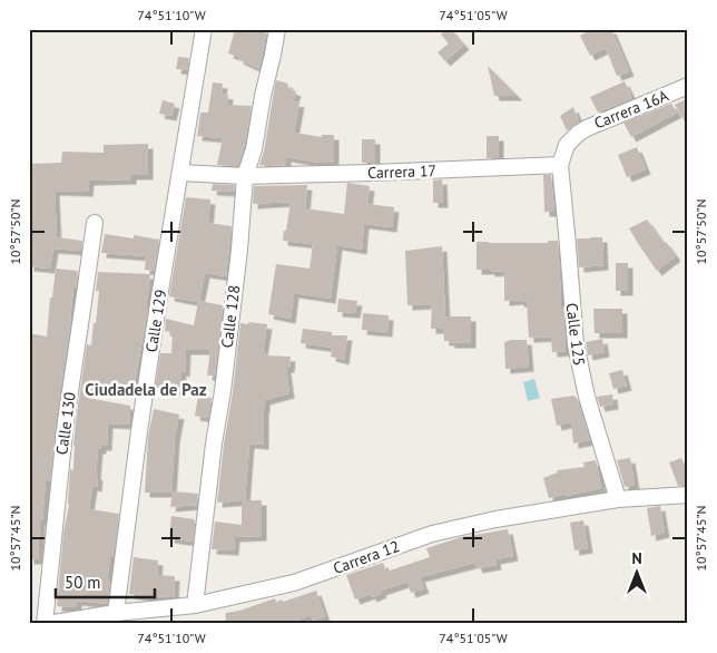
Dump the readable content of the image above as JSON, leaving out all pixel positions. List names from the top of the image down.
{
  "streets": {
    "street": [
      "Carrera 16A",
      "Carrera 17",
      "Calle 128",
      "Calle 129",
      "Calle 125",
      "Calle 130",
      "Carrera 12"
    ]
  },
  "crossings": [
    ["Carrera 16A", "Carrera 17"],
    ["Carrera 16A", "Calle 125"],
    ["Carrera 17", "Calle 128"],
    ["Carrera 17", "Calle 129"],
    ["Carrera 17", "Calle 125"],
    ["Calle 128", "Carrera 12"],
    ["Calle 129", "Carrera 12"],
    ["Calle 125", "Carrera 12"],
    ["Calle 130", "Carrera 12"]
  ],
  "districts": ["Ciudadela de Paz"],
  "scale_bar": "50 m",
  "north": "top",
  "coordinates": [
    "74°51'10\"W",
    "74°51'05\"W",
    "10°57'50\"N",
    "10°57'45\"N"
  ]
}
